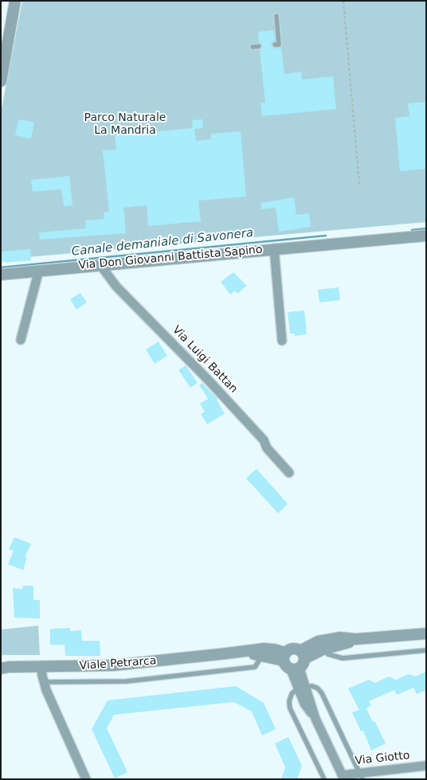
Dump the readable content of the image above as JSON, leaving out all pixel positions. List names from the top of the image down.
{
  "streets": {
    "street": [
      "Via Don Giovanni Battista Sapino",
      "Via Luigi Battan",
      "Viale Petrarca",
      "Via Giotto"
    ]
  },
  "crossings": [
    ["Via Don Giovanni Battista Sapino", "Via Luigi Battan"]
  ],
  "water": ["Canale demaniale di Savonera"],
  "parks": ["Parco Naturale La Mandria"]
}
